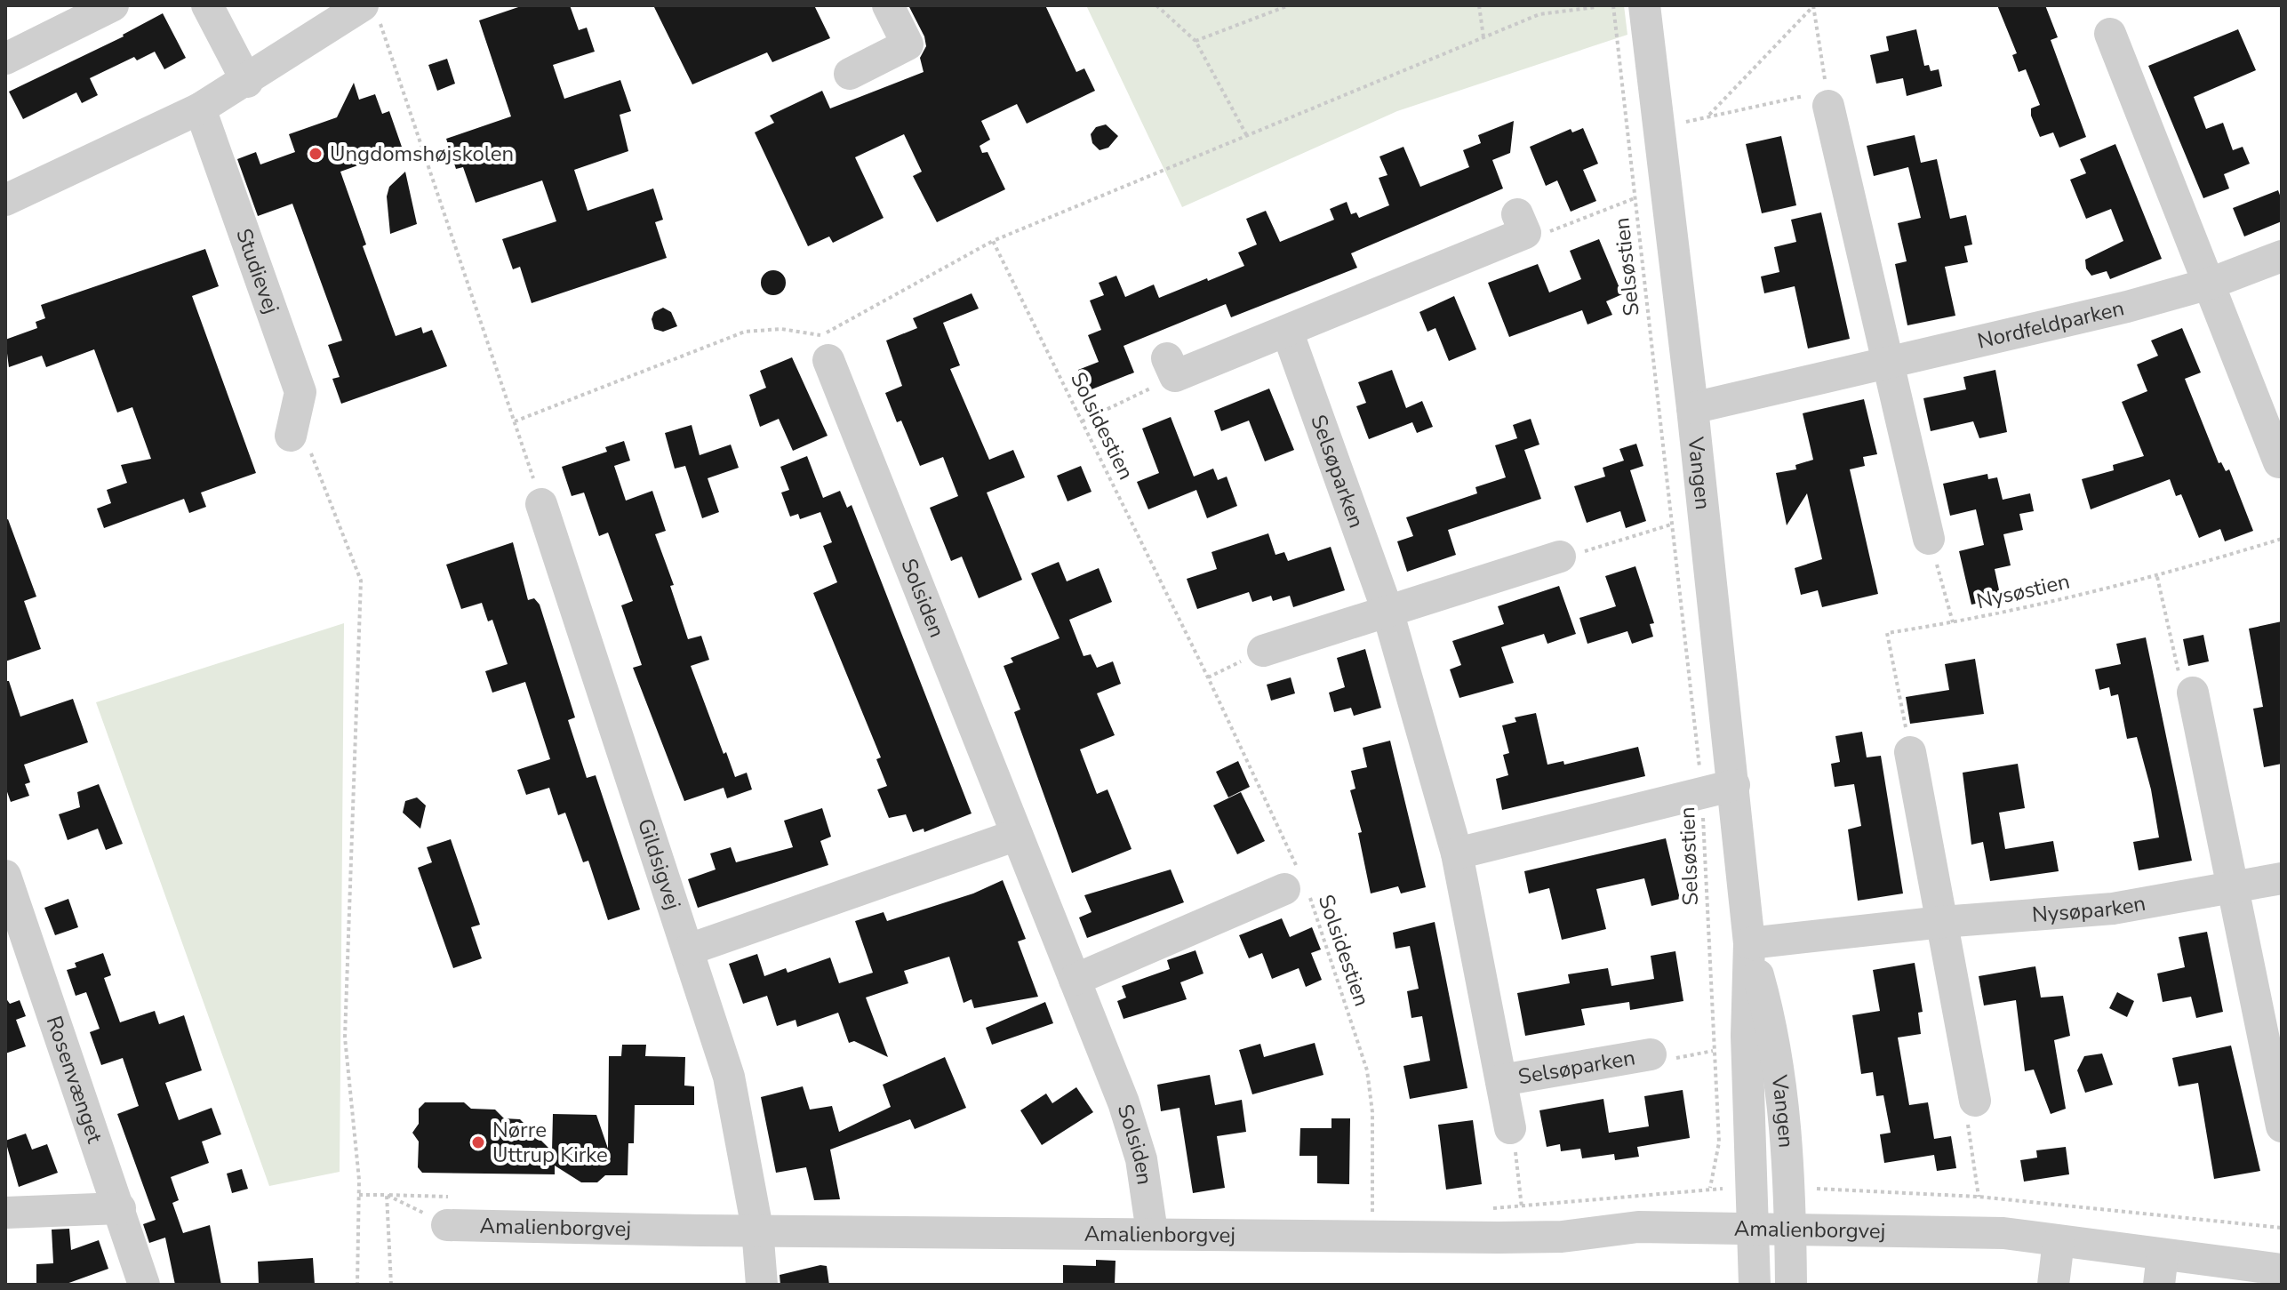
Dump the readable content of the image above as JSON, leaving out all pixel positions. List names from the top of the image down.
{
  "streets": {
    "street": [
      "Studievej",
      "Nordfeldparken",
      "Selsøparken",
      "Vangen",
      "Solsiden",
      "Gildsigvej",
      "Nysøparken",
      "Rosenvænget",
      "Amalienborgvej"
    ],
    "path": ["Selsøstien", "Solsidestien", "Nysøstien"]
  },
  "crossings": [
    ["Nordfeldparken", "Vangen"],
    ["Solsidestien", "Amalienborgvej"],
    ["Vangen", "Nysøparken"],
    ["Vangen", "Amalienborgvej"],
    ["Solsiden", "Amalienborgvej"],
    ["Gildsigvej", "Amalienborgvej"]
  ],
  "places": ["Ungdomshøjskolen", "Nørre Uttrup Kirke"]
}
